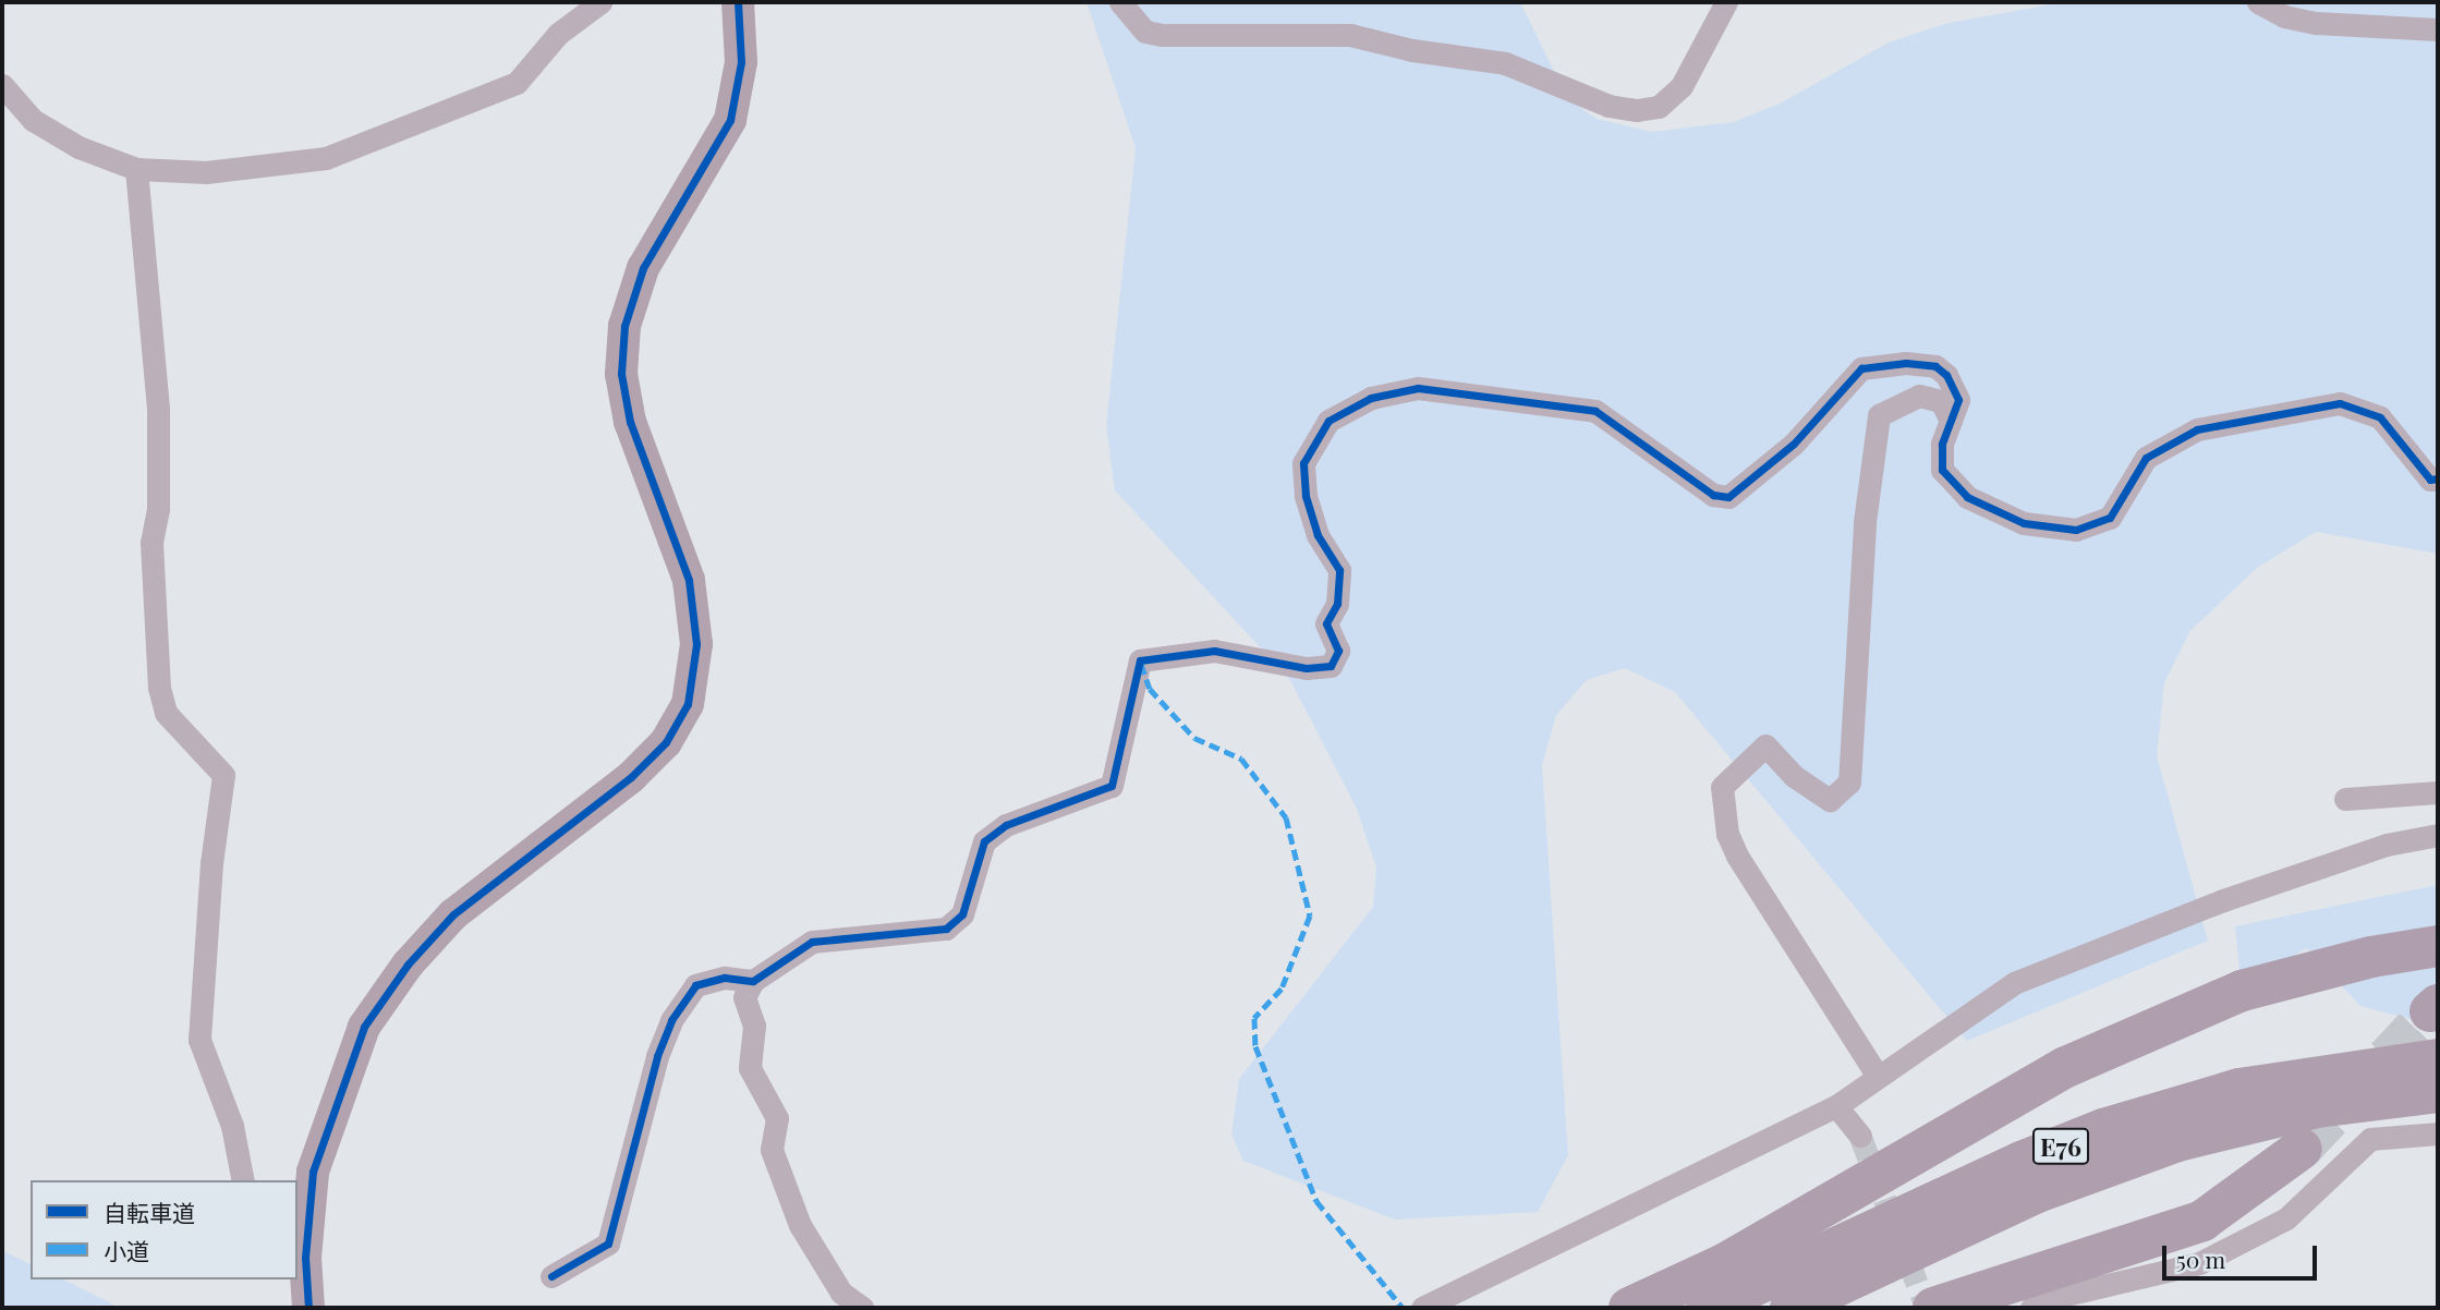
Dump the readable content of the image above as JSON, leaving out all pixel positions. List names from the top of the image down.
{
  "streets": {
    "highway": ["E76"]
  },
  "legend": ["自転車道", "小道"],
  "scale_bar": "50 m"
}
